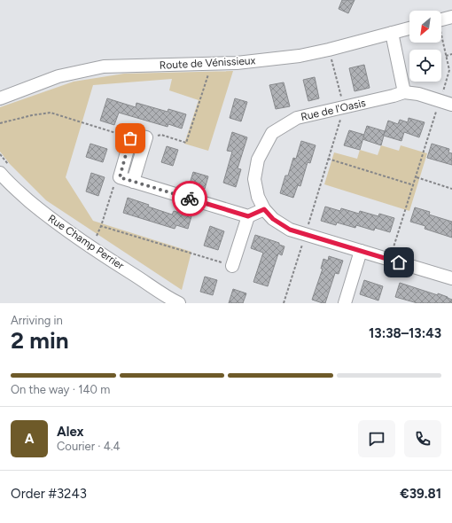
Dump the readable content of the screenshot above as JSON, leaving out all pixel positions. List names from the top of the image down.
{
  "streets": {
    "street": ["Route de Vénissieux", "Rue de l'Oasis", "Rue Champ Perrier"]
  },
  "north": "bottom left",
  "page": {
    "heading": ["2 min", "Arriving in", "13:38–13:43"],
    "panel": [
      "Alex",
      "Courier · 4.4",
      "Order #3243",
      "€39.81"
    ],
    "bar": "On the way · 140 m",
    "round": "A"
  }
}
